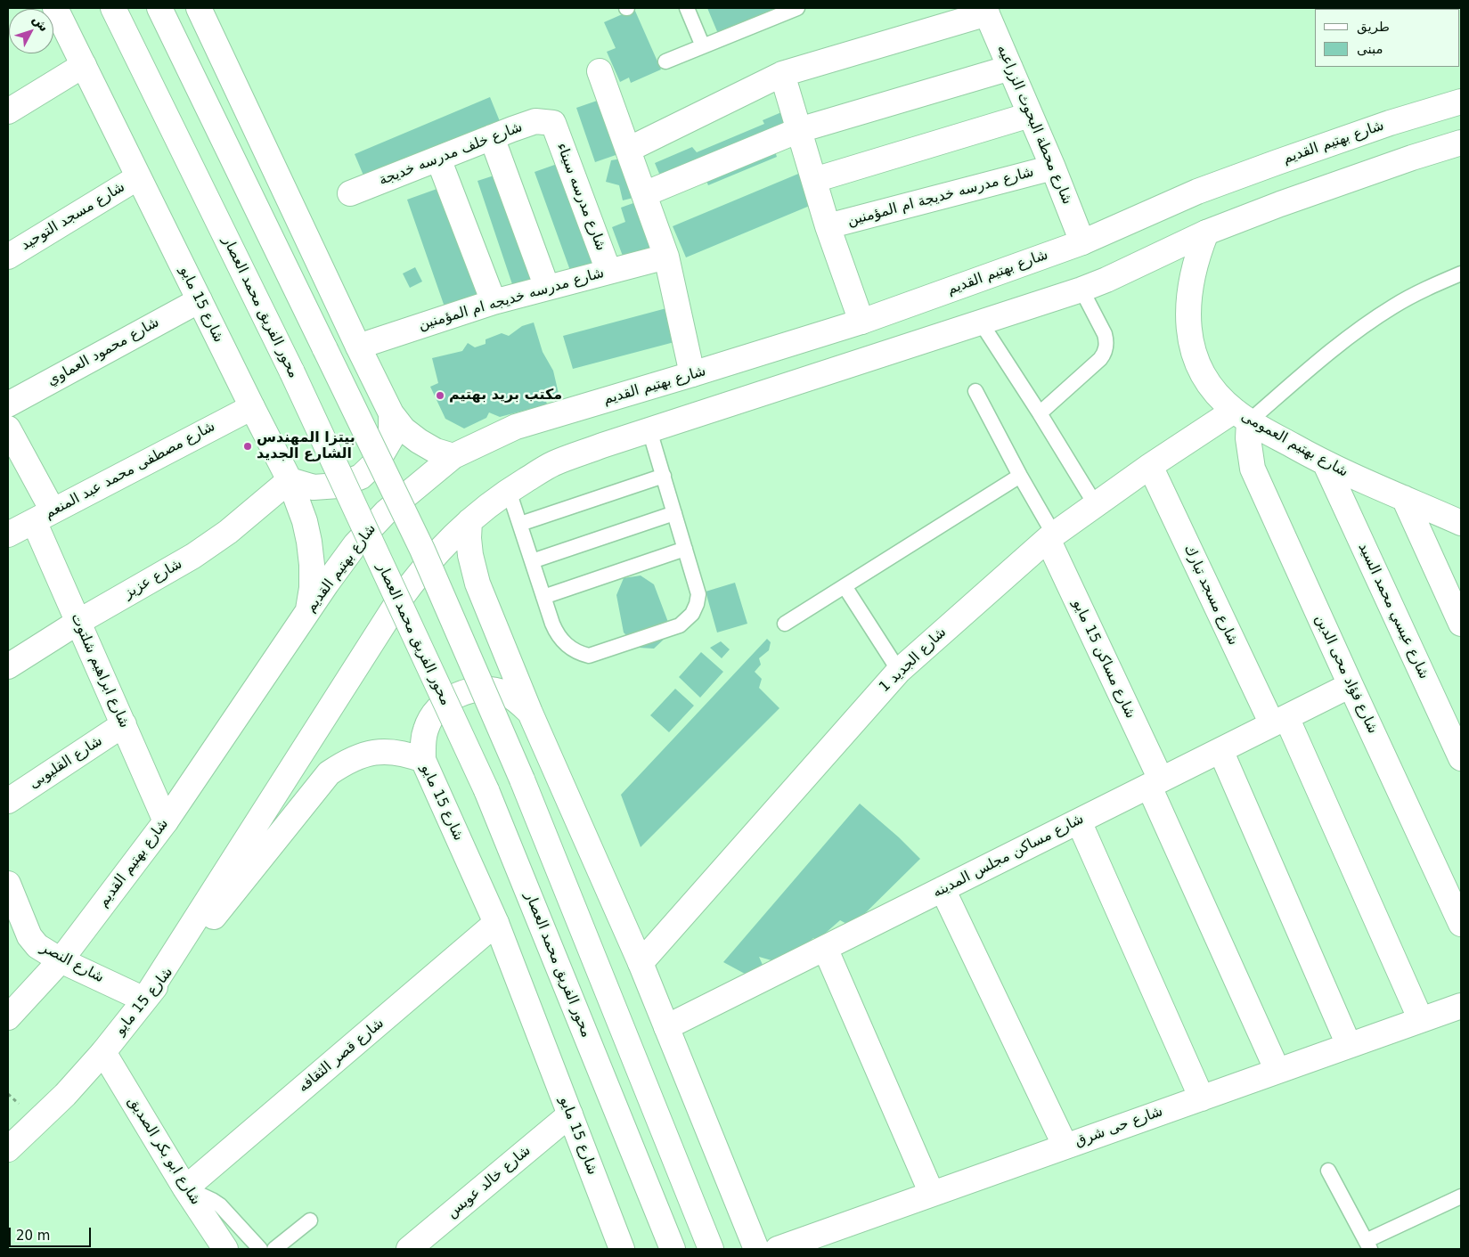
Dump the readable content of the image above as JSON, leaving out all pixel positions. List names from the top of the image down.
{
  "streets": {
    "street": [
      "شارع محطة البحوث الزراعيه",
      "شارع بهتيم القديم",
      "شارع خلف مدرسه خديجة",
      "شارع مدرسه سيناء",
      "شارع مدرسه خديجة ام المؤمنين",
      "شارع مسجد التوحيد",
      "شارع مدرسه خديجه ام المؤمنين",
      "شارع 15 مايو",
      "محور الفريق محمد العصار",
      "شارع محمود العماوي",
      "شارع بهتيم العمومى",
      "شارع مصطفى محمد عبد المنعم",
      "شارع عزيز",
      "شارع مسجد تبارك",
      "شارع عيسي محمد السيد",
      "شارع مساكن 15 مايو",
      "شارع الجديد 1",
      "شارع ابراهيم شلتوت",
      "شارع فؤاد محى الدين",
      "شارع القليوبى",
      "شارع مساكن مجلس المدينه",
      "شارع النصر",
      "شارع قصر الثقافه",
      "شارع حى شرق",
      "شارع ابو بكر الصديق",
      "شارع خالد عويس"
    ]
  },
  "crossings": [
    ["شارع محطة البحوث الزراعيه", "شارع بهتيم القديم"],
    ["شارع محطة البحوث الزراعيه", "شارع مدرسه خديجة ام المؤمنين"],
    ["شارع بهتيم القديم", "شارع 15 مايو"],
    ["شارع بهتيم القديم", "شارع ابراهيم شلتوت"],
    ["شارع بهتيم القديم", "شارع النصر"],
    ["شارع خلف مدرسه خديجة", "شارع مدرسه سيناء"],
    ["شارع مدرسه سيناء", "شارع مدرسه خديجه ام المؤمنين"],
    ["شارع مسجد التوحيد", "شارع 15 مايو"],
    ["شارع 15 مايو", "شارع محمود العماوي"],
    ["شارع 15 مايو", "شارع مصطفى محمد عبد المنعم"],
    ["شارع 15 مايو", "شارع عزيز"],
    ["شارع 15 مايو", "شارع النصر"],
    ["شارع 15 مايو", "شارع قصر الثقافه"],
    ["شارع 15 مايو", "شارع ابو بكر الصديق"],
    ["شارع 15 مايو", "شارع خالد عويس"],
    ["شارع بهتيم العمومى", "شارع عيسي محمد السيد"],
    ["شارع بهتيم العمومى", "شارع الجديد 1"],
    ["شارع بهتيم العمومى", "شارع فؤاد محى الدين"],
    ["شارع مصطفى محمد عبد المنعم", "شارع ابراهيم شلتوت"],
    ["شارع عزيز", "شارع ابراهيم شلتوت"],
    ["شارع مسجد تبارك", "شارع الجديد 1"],
    ["شارع مسجد تبارك", "شارع مساكن مجلس المدينه"],
    ["شارع مسجد تبارك", "شارع حى شرق"],
    ["شارع مساكن 15 مايو", "شارع الجديد 1"],
    ["شارع مساكن 15 مايو", "شارع مساكن مجلس المدينه"],
    ["شارع مساكن 15 مايو", "شارع حى شرق"],
    ["شارع الجديد 1", "شارع فؤاد محى الدين"],
    ["شارع ابراهيم شلتوت", "شارع القليوبى"],
    ["شارع فؤاد محى الدين", "شارع مساكن مجلس المدينه"],
    ["شارع قصر الثقافه", "شارع ابو بكر الصديق"]
  ],
  "places": ["مكتب بريد بهتيم", "بيتزا المهندس الشارع الجديد"],
  "legend": ["طريق", "مبنى"],
  "scale_bar": "20 m",
  "north": "top right"
}
